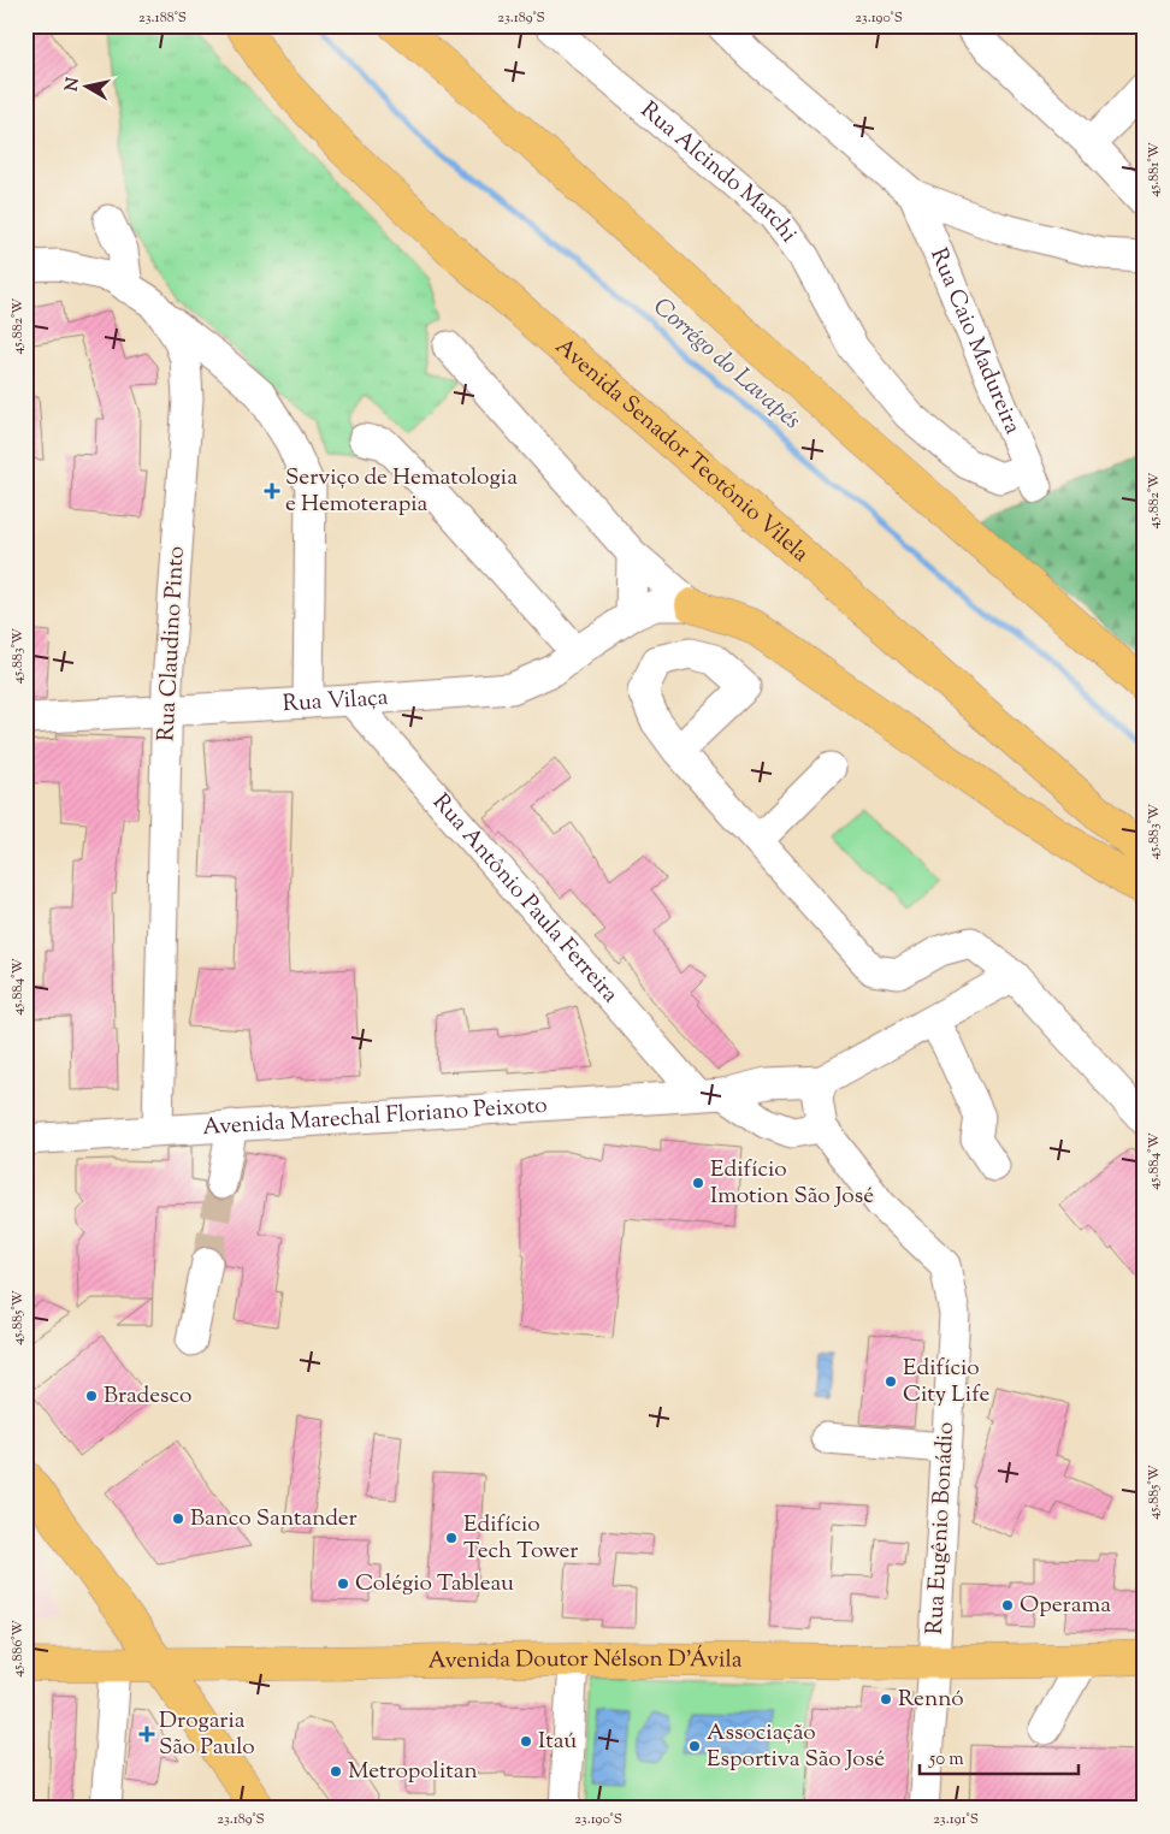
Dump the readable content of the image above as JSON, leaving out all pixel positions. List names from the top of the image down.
{
  "streets": {
    "main road": ["Avenida Senador Teotônio Vilela", "Avenida Doutor Nélson D'Ávila"],
    "street": [
      "Rua Alcindo Marchi",
      "Rua Caio Madureira",
      "Rua Claudino Pinto",
      "Rua Vilaça",
      "Rua Antônio Paula Ferreira",
      "Avenida Marechal Floriano Peixoto",
      "Rua Eugênio Bonádio"
    ]
  },
  "crossings": [
    ["Rua Alcindo Marchi", "Rua Caio Madureira"],
    ["Rua Claudino Pinto", "Rua Vilaça"],
    ["Rua Claudino Pinto", "Avenida Marechal Floriano Peixoto"],
    ["Rua Vilaça", "Rua Antônio Paula Ferreira"],
    ["Rua Antônio Paula Ferreira", "Avenida Marechal Floriano Peixoto"],
    ["Avenida Marechal Floriano Peixoto", "Rua Eugênio Bonádio"],
    ["Rua Eugênio Bonádio", "Avenida Doutor Nélson D'Ávila"]
  ],
  "water": ["Corrégo do Lavapés"],
  "places": {
    "health": ["Serviço de Hematologia e Hemoterapia", "Drogaria São Paulo"],
    "other": [
      "Edifício Imotion São José",
      "Edifício City Life",
      "Bradesco",
      "Banco Santander",
      "Edifício Tech Tower",
      "Colégio Tableau",
      "Operama",
      "Rennó",
      "Itaú",
      "Associação Esportiva São José",
      "Metropolitan"
    ]
  },
  "scale_bar": "50 m",
  "north": "left",
  "coordinates": [
    "23.188°S",
    "23.189°S",
    "23.190°S",
    "45.881°W",
    "45.882°W",
    "45.883°W",
    "45.884°W",
    "45.885°W",
    "45.886°W",
    "23.191°S"
  ]
}
